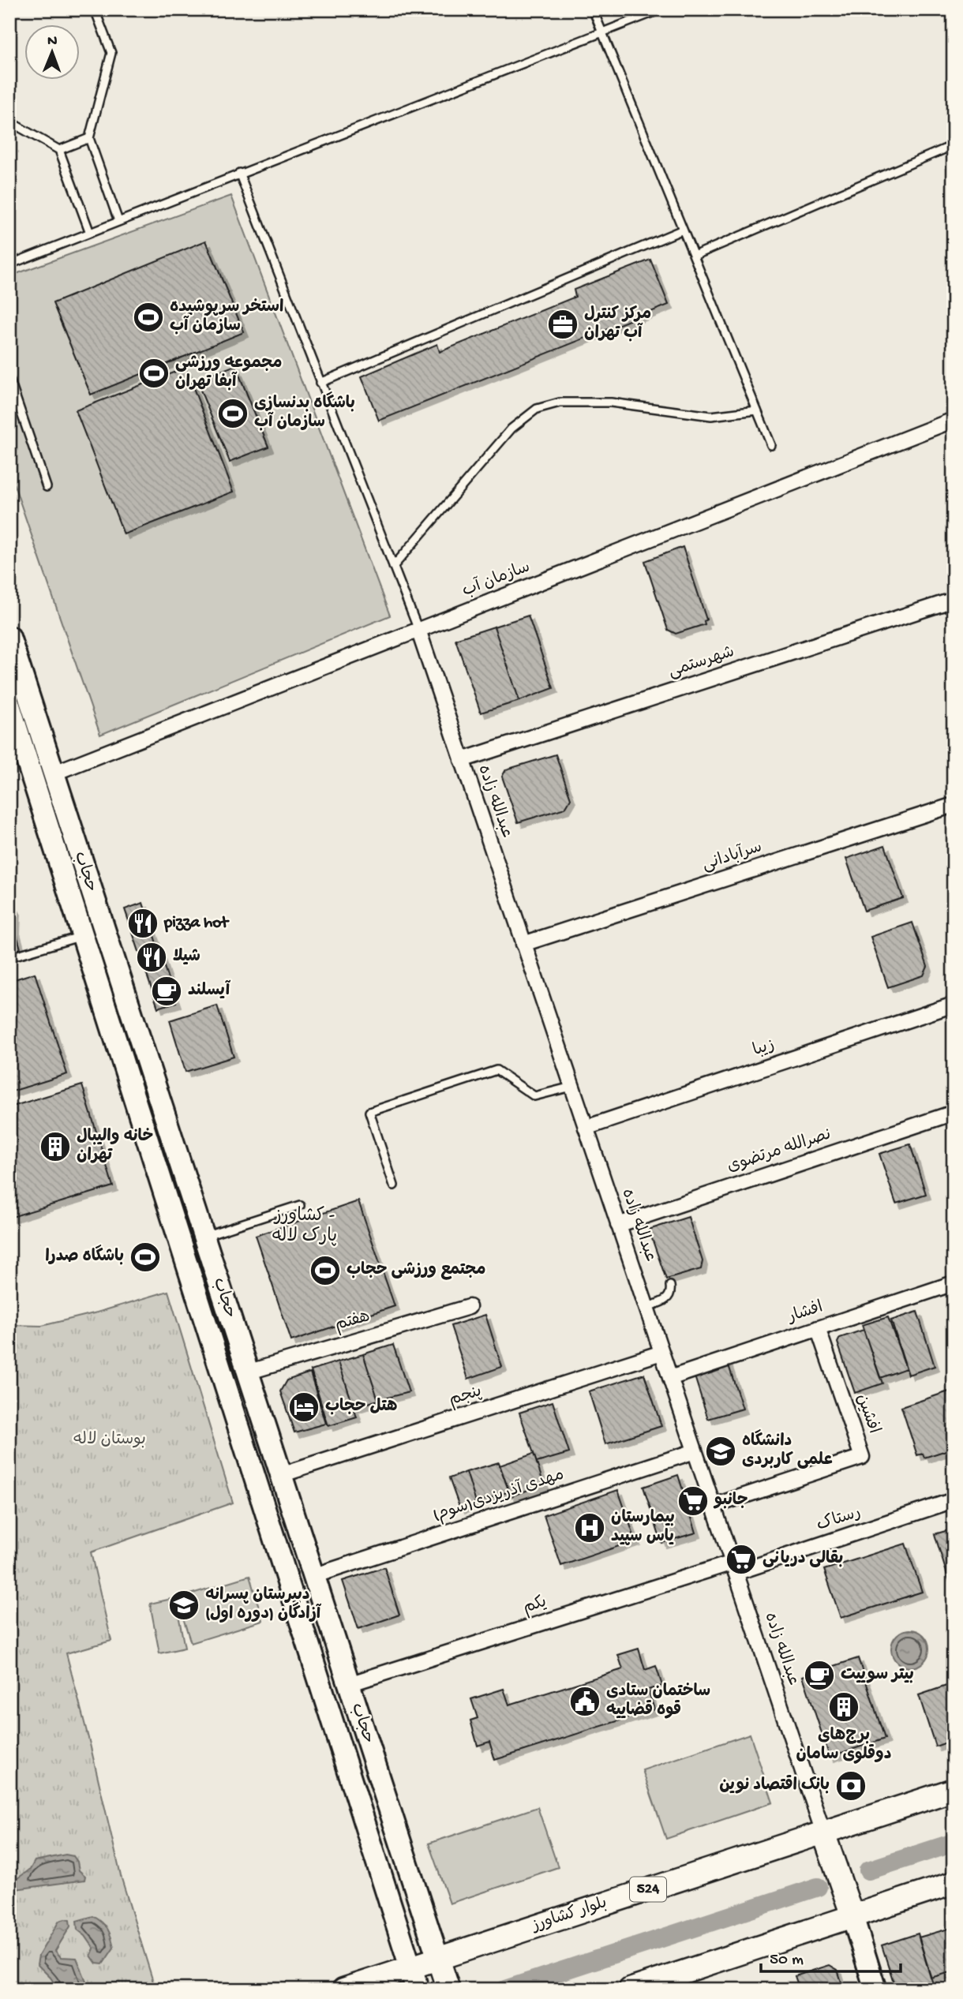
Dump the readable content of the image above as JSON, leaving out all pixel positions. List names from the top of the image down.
{
  "streets": {
    "main road": ["حجاب", "524", "بلوار کشاورز"],
    "street": [
      "سازمان آب",
      "شهرستمی",
      "عبدالله زاده",
      "سرآبادانی",
      "زیبا",
      "نصرالله مرتضوی",
      "افشار",
      "هفتم",
      "پنجم",
      "افشین",
      "مهدی آذریزدی(سوم)",
      "رستاک",
      "یکم"
    ]
  },
  "crossings": [
    ["سازمان آب", "عبدالله زاده"],
    ["سازمان آب", "حجاب"],
    ["شهرستمی", "عبدالله زاده"],
    ["عبدالله زاده", "سرآبادانی"],
    ["عبدالله زاده", "زیبا"],
    ["عبدالله زاده", "نصرالله مرتضوی"],
    ["عبدالله زاده", "افشار"],
    ["عبدالله زاده", "پنجم"],
    ["عبدالله زاده", "افشین"],
    ["عبدالله زاده", "مهدی آذریزدی(سوم)"],
    ["عبدالله زاده", "رستاک"],
    ["عبدالله زاده", "یکم"],
    ["عبدالله زاده", "بلوار کشاورز"],
    ["حجاب", "هفتم"],
    ["حجاب", "پنجم"],
    ["حجاب", "مهدی آذریزدی(سوم)"],
    ["حجاب", "یکم"],
    ["حجاب", "بلوار کشاورز"],
    ["افشار", "افشین"],
    ["رستاک", "یکم"]
  ],
  "districts": ["کشاورز - پارک لاله"],
  "parks": ["بوستان لاله"],
  "places": {
    "sports": [
      "استخر سرپوشیده سازمان آب",
      "مجموعه ورزشی آبفا تهران",
      "باشگاه بدنسازی سازمان آب",
      "باشگاه صدرا",
      "مجتمع ورزشی حجاب"
    ],
    "office": ["مرکز کنترل آب تهران"],
    "restaurant": ["pizza hot", "شیلا"],
    "cafe": ["آیسلند", "بیتر سوییت"],
    "building": ["خانه والیبال تهران", "برج‌های دوقلوی سامان"],
    "hotel": ["هتل حجاب"],
    "school or university": ["دانشگاه علمی کاربردی", "دبيرستان پسرانه آزادگان (دوره اول)"],
    "supermarket": ["جانبو", "بقالی دریانی"],
    "hospital": ["بیمارستان یاس سپید"],
    "public building": ["ساختمان ستادی قوه قضاییه"],
    "bank": ["بانک اقتصاد نوین"]
  },
  "scale_bar": "50 m",
  "north": "top"
}
